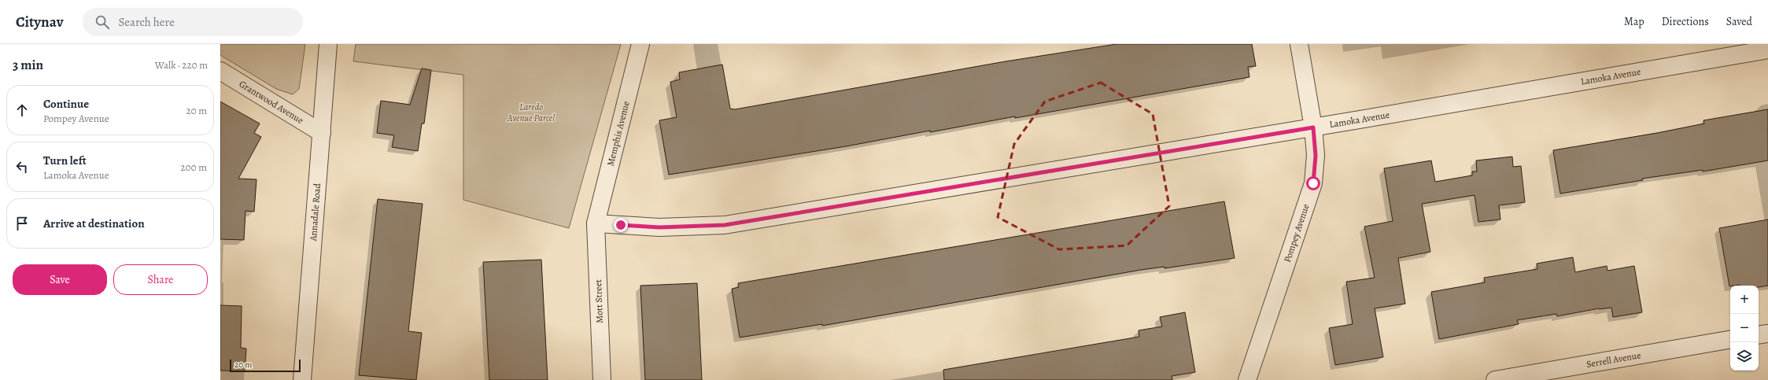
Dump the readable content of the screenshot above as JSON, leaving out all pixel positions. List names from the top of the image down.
{
  "streets": {
    "street": [
      "Lamoka Avenue",
      "Grantwood Avenue",
      "Memphis Avenue",
      "Annadale Road",
      "Pompey Avenue",
      "Mott Street",
      "Serrell Avenue"
    ]
  },
  "crossings": [
    ["Lamoka Avenue", "Memphis Avenue"],
    ["Lamoka Avenue", "Pompey Avenue"],
    ["Lamoka Avenue", "Mott Street"],
    ["Grantwood Avenue", "Annadale Road"],
    ["Memphis Avenue", "Mott Street"]
  ],
  "parks": ["Laredo Avenue Parcel"],
  "scale_bar": "20 m",
  "page": {
    "header": "Citynav",
    "search": "Search here",
    "nav": ["Map", "Directions", "Saved"],
    "heading": ["3 min", "Walk · 220 m"],
    "list": [
      ["Continue", "Pompey Avenue", "20 m"],
      ["Turn left", "Lamoka Avenue", "200 m"],
      "Arrive at destination"
    ],
    "buttons": ["Save", "Share"],
    "map_buttons": ["+", "−"],
    "scale": "20 m"
  }
}
